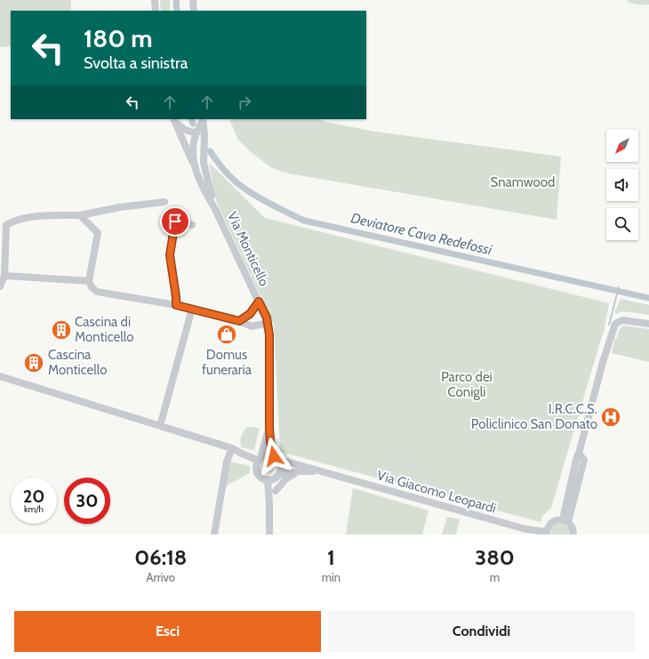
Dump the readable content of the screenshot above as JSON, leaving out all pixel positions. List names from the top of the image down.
{
  "streets": {
    "street": ["Via Monticello", "Via Giacomo Leopardi"]
  },
  "crossings": [
    ["Via Monticello", "Via Giacomo Leopardi"]
  ],
  "water": ["Deviatore Cavo Redefossi"],
  "parks": ["Snamwood", "Parco dei Conigli"],
  "places": {
    "building": ["Cascina di Monticello", "Cascina Monticello"],
    "shop": ["Domus funeraria"],
    "hospital": ["I.R.C.C.S. Policlinico San Donato"]
  },
  "north": "bottom left",
  "page": {
    "turn": ["180 m", "Svolta a sinistra"],
    "speed": "20 km/h",
    "limit": "30",
    "eta": [
      "06:18",
      "Arrivo",
      "1",
      "min",
      "380",
      "m"
    ],
    "buttons": ["Esci", "Condividi"]
  }
}
